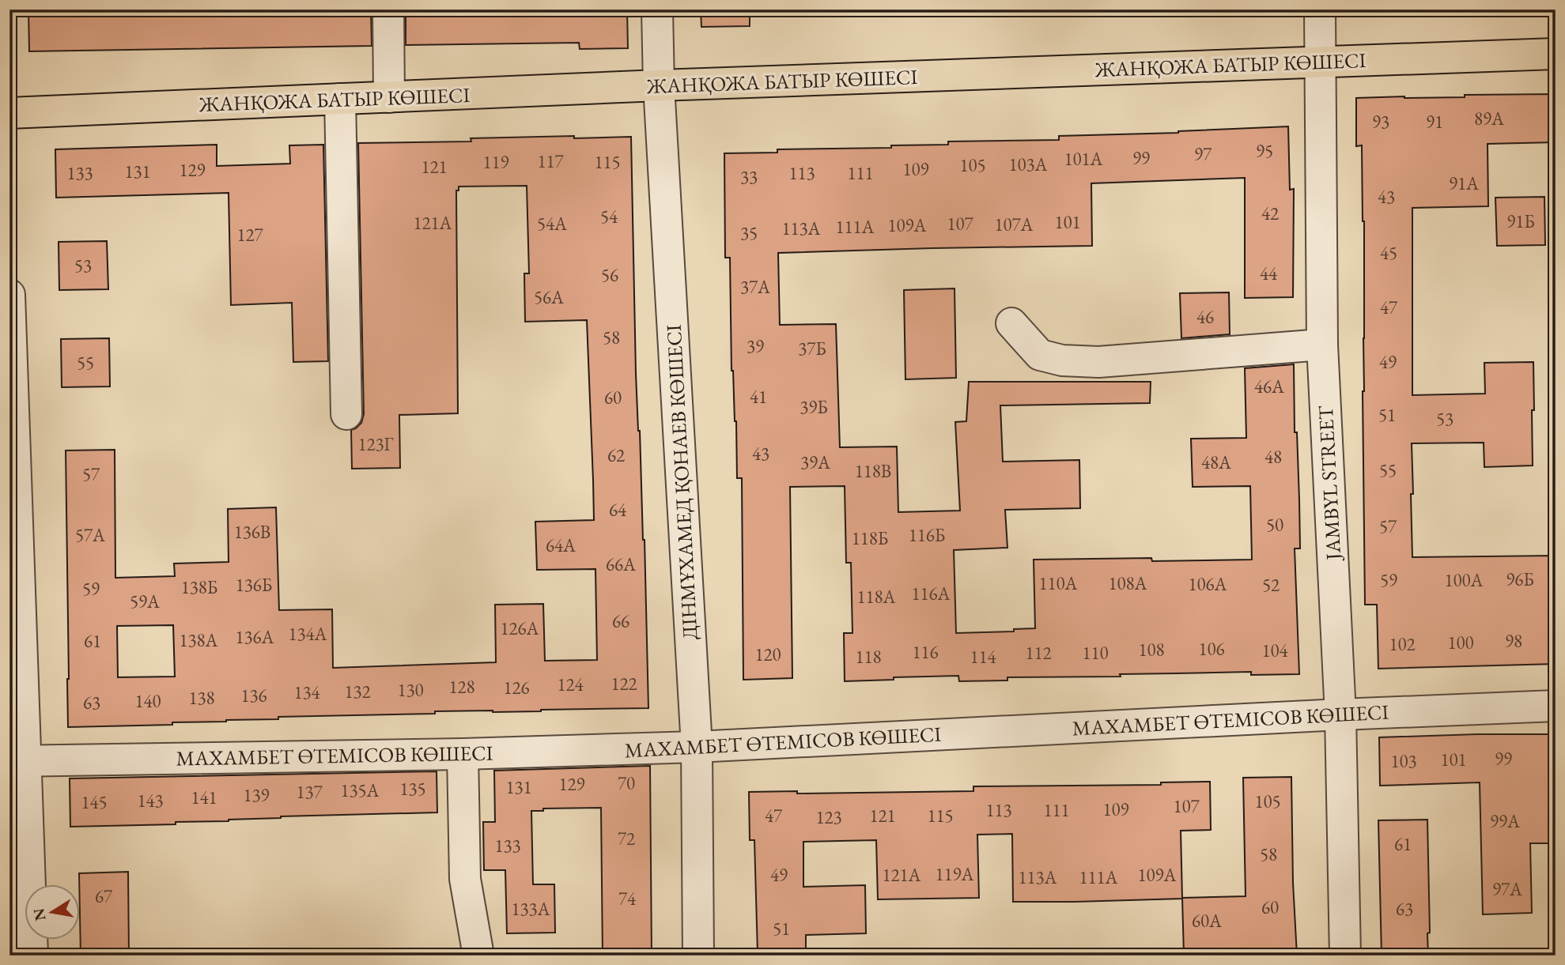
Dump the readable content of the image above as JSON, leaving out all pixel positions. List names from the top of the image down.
{
  "streets": {
    "main road": ["ЖАНҚОЖА БАТЫР КӨШЕСІ"],
    "street": ["ДІНМҰХАМЕД ҚОНАЕВ КӨШЕСІ", "JAMBYL STREET", "МАХАМБЕТ ӨТЕМІСОВ КӨШЕСІ"]
  },
  "crossings": [
    ["ЖАНҚОЖА БАТЫР КӨШЕСІ", "ДІНМҰХАМЕД ҚОНАЕВ КӨШЕСІ"],
    ["ЖАНҚОЖА БАТЫР КӨШЕСІ", "JAMBYL STREET"],
    ["ДІНМҰХАМЕД ҚОНАЕВ КӨШЕСІ", "МАХАМБЕТ ӨТЕМІСОВ КӨШЕСІ"],
    ["JAMBYL STREET", "МАХАМБЕТ ӨТЕМІСОВ КӨШЕСІ"]
  ],
  "house_numbers": [
    "89А",
    "93",
    "91",
    "95",
    "97",
    "99",
    "101А",
    "117",
    "119",
    "115",
    "103А",
    "105",
    "121",
    "109",
    "129",
    "131",
    "133",
    "113",
    "111",
    "33",
    "91А",
    "43",
    "42",
    "54",
    "91Б",
    "101",
    "121А",
    "54А",
    "107",
    "107А",
    "109А",
    "111А",
    "113А",
    "35",
    "127",
    "45",
    "53",
    "44",
    "56",
    "37А",
    "56А",
    "47",
    "46",
    "58",
    "39",
    "37Б",
    "49",
    "55",
    "46А",
    "41",
    "60",
    "39Б",
    "51",
    "53",
    "123Г",
    "43",
    "62",
    "48",
    "39А",
    "48А",
    "55",
    "118В",
    "57",
    "64",
    "50",
    "57",
    "136В",
    "57А",
    "116Б",
    "118Б",
    "64А",
    "66А",
    "96Б",
    "59",
    "100А",
    "110А",
    "108А",
    "106А",
    "136Б",
    "52",
    "138Б",
    "59",
    "116А",
    "118А",
    "59А",
    "66",
    "126А",
    "134А",
    "136А",
    "138А",
    "61",
    "98",
    "100",
    "102",
    "106",
    "108",
    "104",
    "116",
    "112",
    "110",
    "120",
    "118",
    "114",
    "122",
    "124",
    "128",
    "126",
    "130",
    "132",
    "134",
    "136",
    "138",
    "140",
    "63",
    "99",
    "101",
    "103",
    "70",
    "129",
    "131",
    "135",
    "135А",
    "137",
    "139",
    "141",
    "143",
    "105",
    "145",
    "107",
    "109",
    "113",
    "111",
    "47",
    "121",
    "115",
    "123",
    "99А",
    "72",
    "61",
    "133",
    "58",
    "119А",
    "49",
    "121А",
    "109А",
    "113А",
    "111А",
    "97А",
    "67",
    "74",
    "60",
    "133А",
    "63",
    "60А",
    "51"
  ],
  "north": "left"
}
